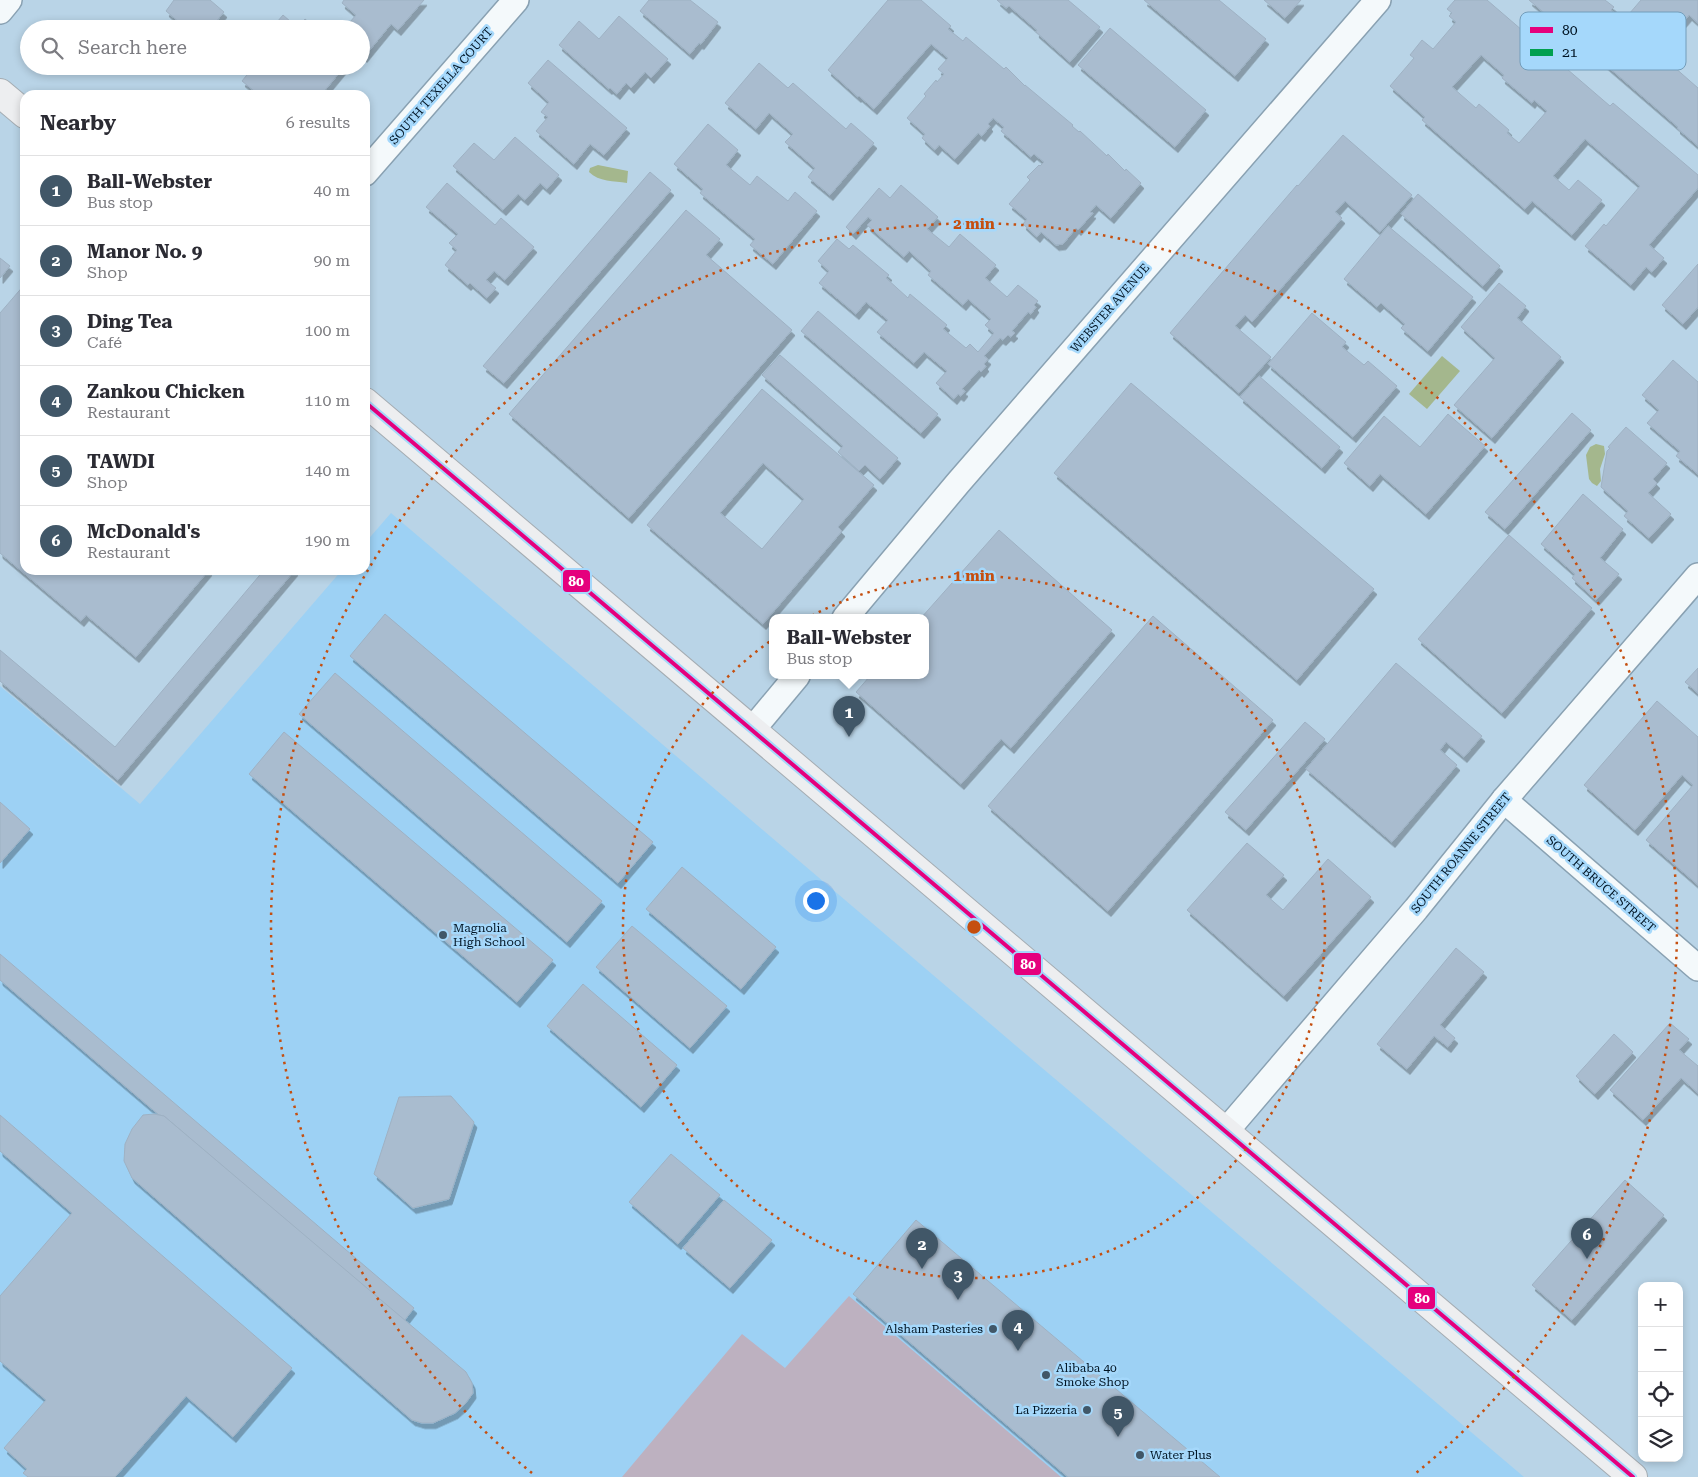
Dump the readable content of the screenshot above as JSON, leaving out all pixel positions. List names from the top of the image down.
{
  "streets": {
    "street": [
      "SOUTH TEXELLA COURT",
      "WEBSTER AVENUE",
      "SOUTH ROANNE STREET",
      "SOUTH BRUCE STREET"
    ]
  },
  "crossings": [
    ["SOUTH ROANNE STREET", "SOUTH BRUCE STREET"]
  ],
  "places": [
    "Magnolia High School",
    "Alsham Pasteries",
    "Alibaba 40 Smoke Shop",
    "La Pizzeria",
    "Water Plus"
  ],
  "lines": ["transit line 80"],
  "legend": ["80", "21"],
  "page": {
    "search": "Search here",
    "heading": ["Nearby", "6 results"],
    "list": [
      {
        "mark": "1",
        "name": "Ball-Webster",
        "note": "Bus stop",
        "value": "40 m"
      },
      {
        "mark": "2",
        "name": "Manor No. 9",
        "note": "Shop",
        "value": "90 m"
      },
      {
        "mark": "3",
        "name": "Ding Tea",
        "note": "Café",
        "value": "100 m"
      },
      {
        "mark": "4",
        "name": "Zankou Chicken",
        "note": "Restaurant",
        "value": "110 m"
      },
      {
        "mark": "5",
        "name": "TAWDI",
        "note": "Shop",
        "value": "140 m"
      },
      {
        "mark": "6",
        "name": "McDonald's",
        "note": "Restaurant",
        "value": "190 m"
      }
    ],
    "popup": ["Ball-Webster", "Bus stop"],
    "pins": [
      "1",
      "6",
      "2",
      "3",
      "4",
      "5"
    ],
    "map_buttons": ["+", "−"]
  },
  "rings": ["2 min", "1 min"]
}
